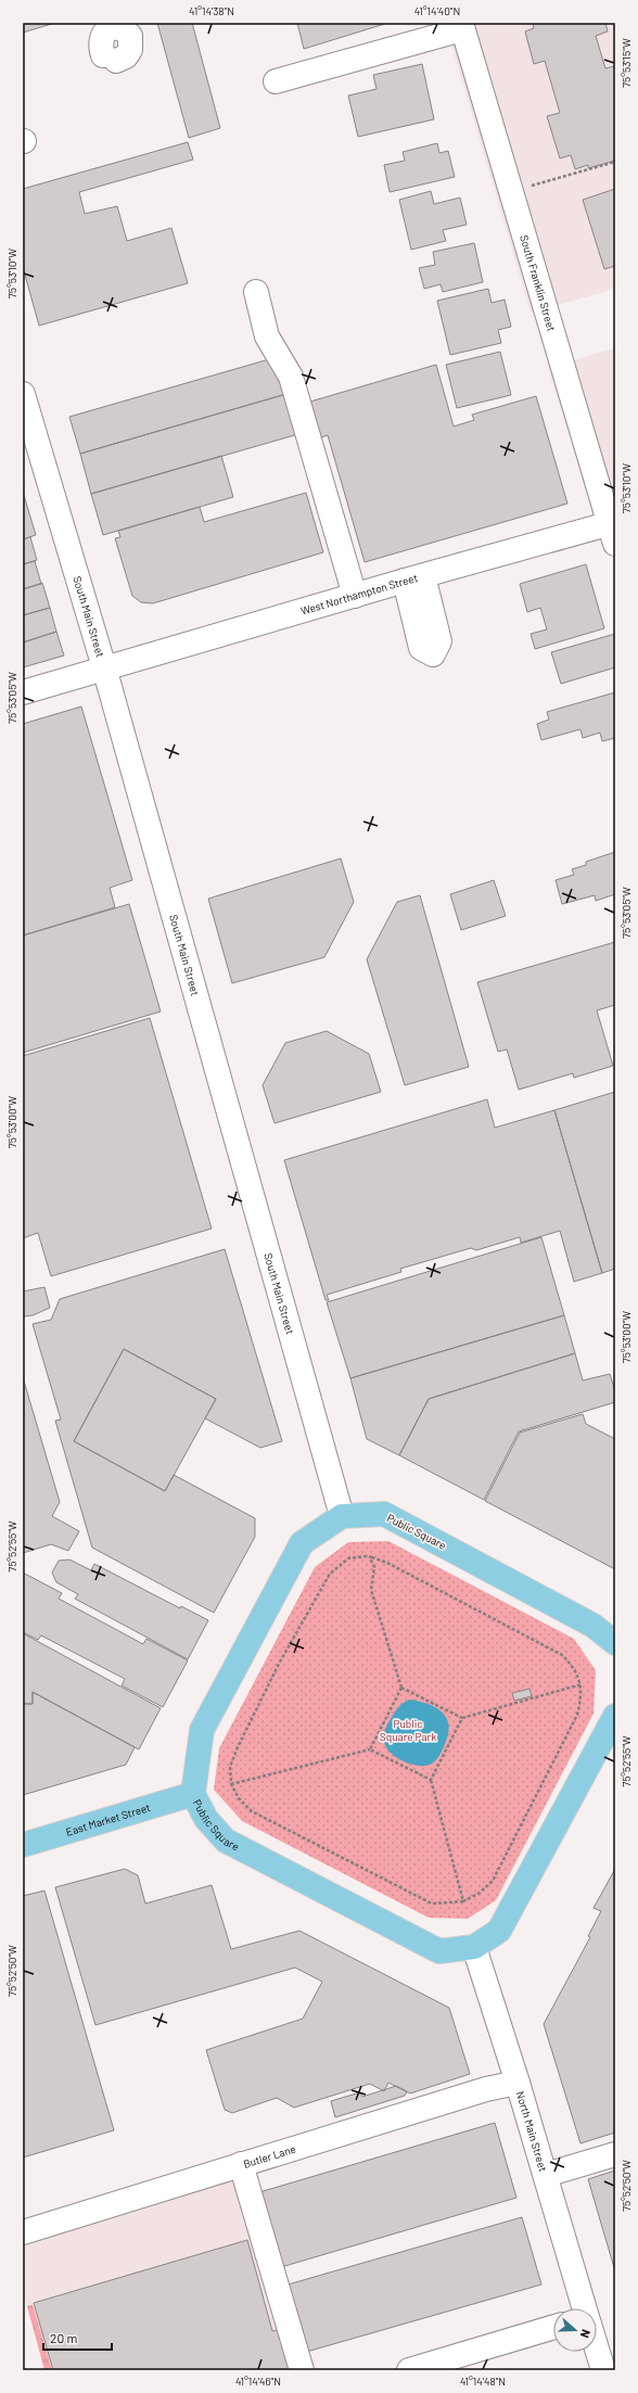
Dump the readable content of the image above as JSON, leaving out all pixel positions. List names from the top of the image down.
{
  "streets": {
    "main road": ["Public Square", "East Market Street"],
    "street": [
      "South Franklin Street",
      "West Northampton Street",
      "South Main Street",
      "North Main Street",
      "Butler Lane"
    ]
  },
  "crossings": [
    ["South Franklin Street", "West Northampton Street"],
    ["West Northampton Street", "South Main Street"],
    ["South Main Street", "Public Square"],
    ["Public Square", "East Market Street"],
    ["Public Square", "North Main Street"],
    ["North Main Street", "Butler Lane"]
  ],
  "parks": ["Public Square Park"],
  "scale_bar": "20 m",
  "north": "right",
  "coordinates": [
    "41°14'38\"N",
    "41°14'40\"N",
    "75°53'15\"W",
    "75°53'10\"W",
    "75°53'05\"W",
    "75°53'00\"W",
    "75°52'55\"W",
    "75°52'50\"W",
    "41°14'46\"N",
    "41°14'48\"N"
  ]
}
